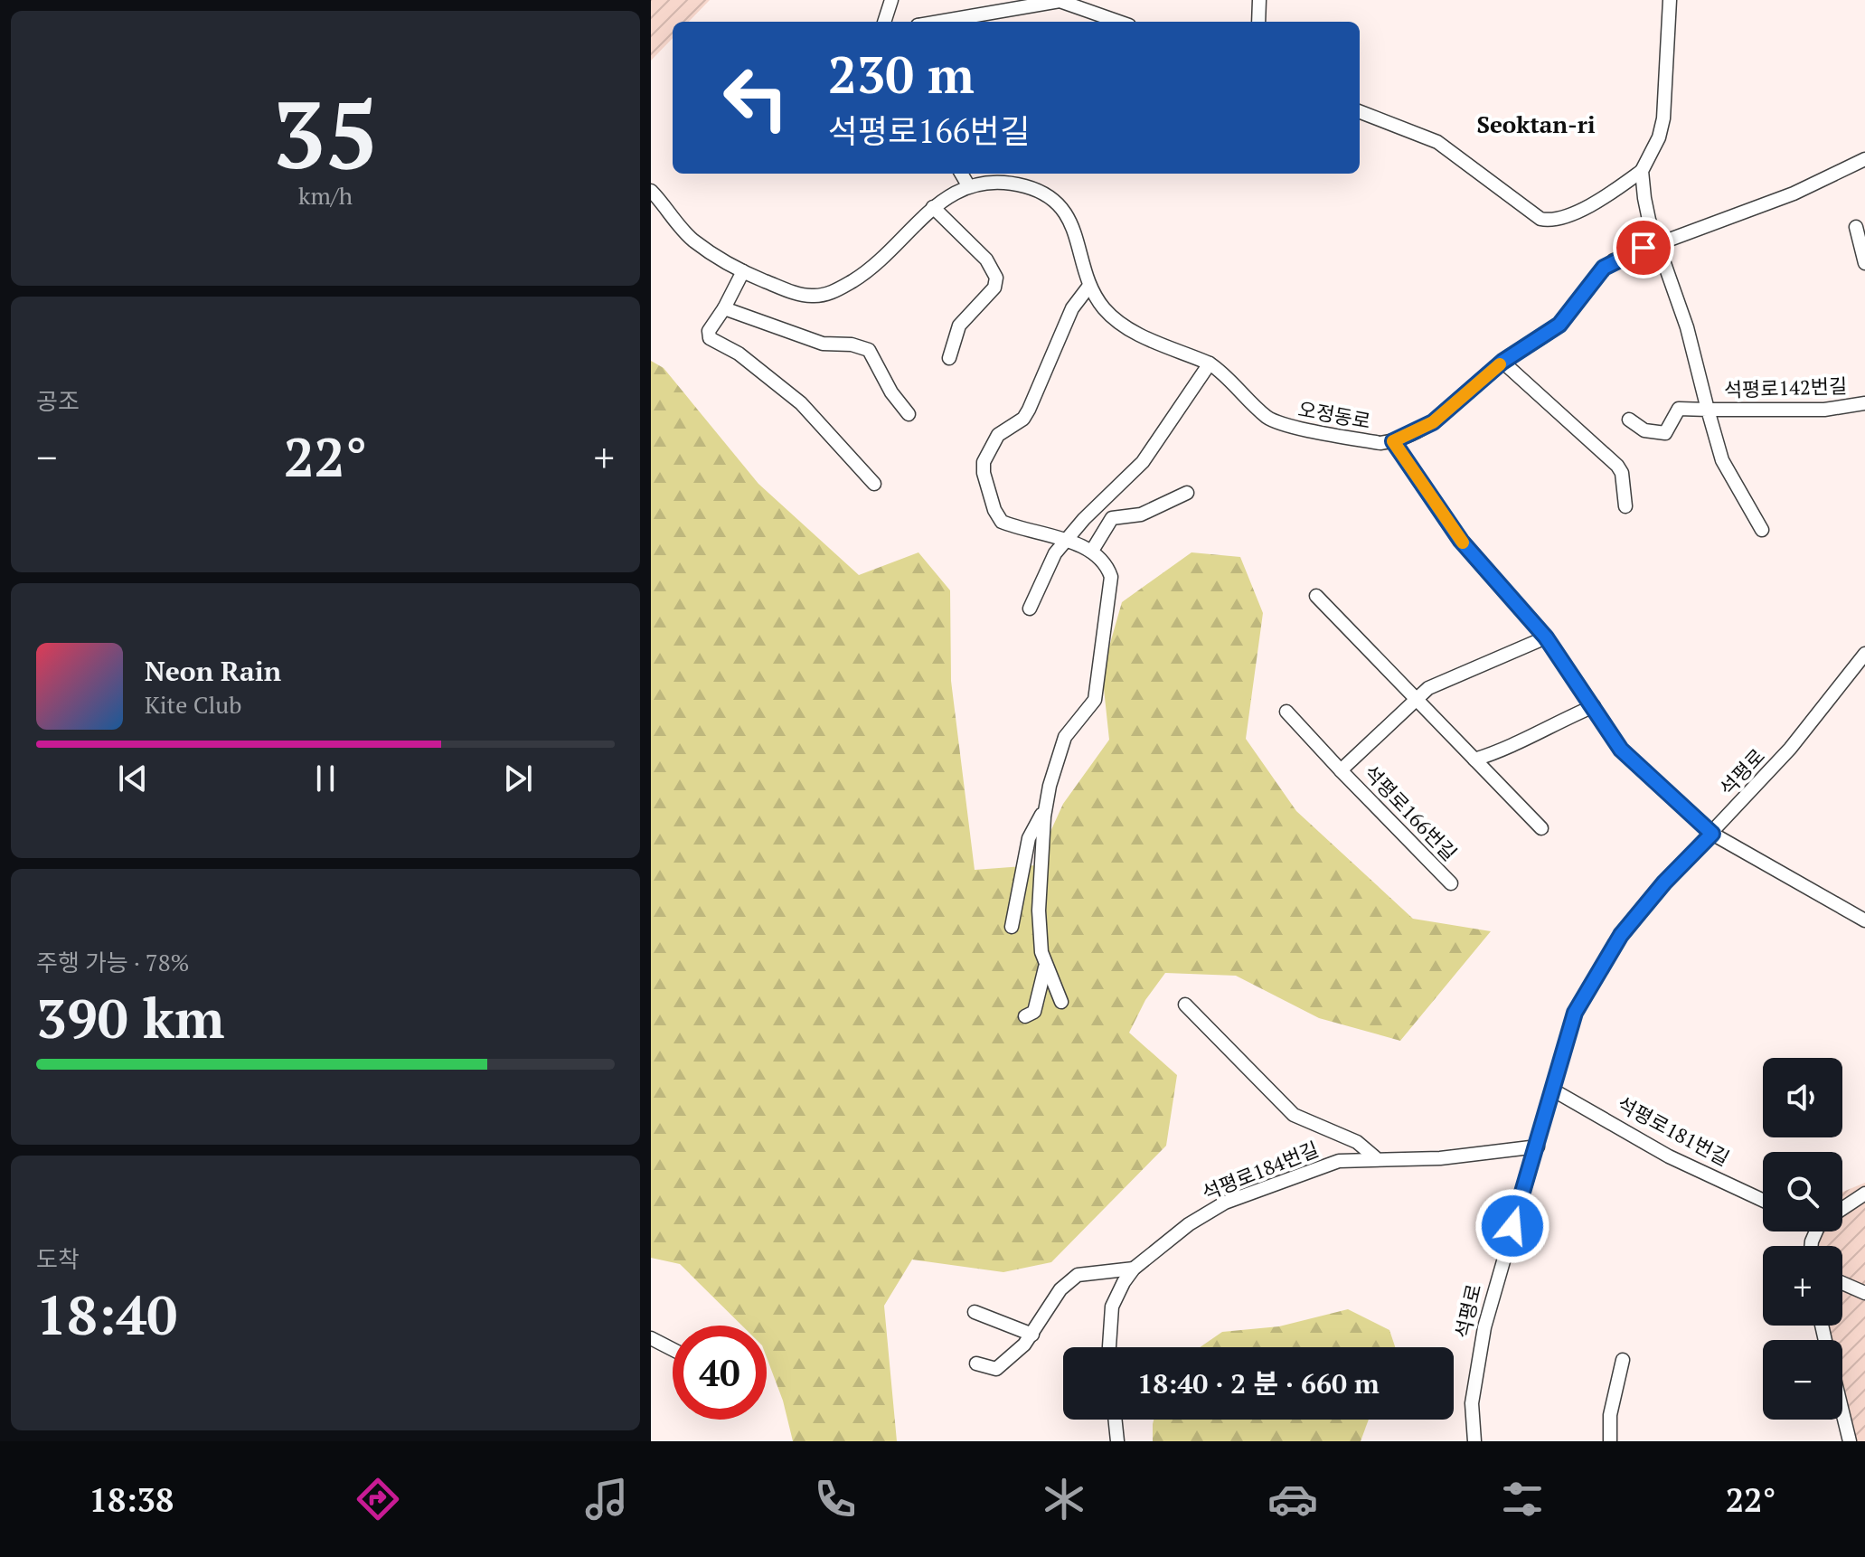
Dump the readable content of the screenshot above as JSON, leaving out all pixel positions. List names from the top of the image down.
{
  "streets": {
    "street": [
      "석평로142번길",
      "오정동로",
      "석평로",
      "석평로166번길",
      "석평로181번길",
      "석평로184번길"
    ]
  },
  "crossings": [
    ["석평로142번길", "오정동로"],
    ["석평로", "석평로181번길"],
    ["석평로", "석평로184번길"]
  ],
  "districts": ["Seoktan-ri"],
  "page": {
    "tile": [
      ["35", "km/h"],
      "공조",
      ["주행 가능 · 78%", "390 km"],
      ["도착", "18:40"]
    ],
    "turn": ["230 m", "석평로166번길"],
    "heat": ["−", "22°", "+"],
    "song": ["Neon Rain", "Kite Club"],
    "map_buttons": ["+", "−"],
    "limit": "40",
    "trip": "18:40 · 2 분 · 660 m",
    "tabs": ["18:38", "22°"]
  }
}
